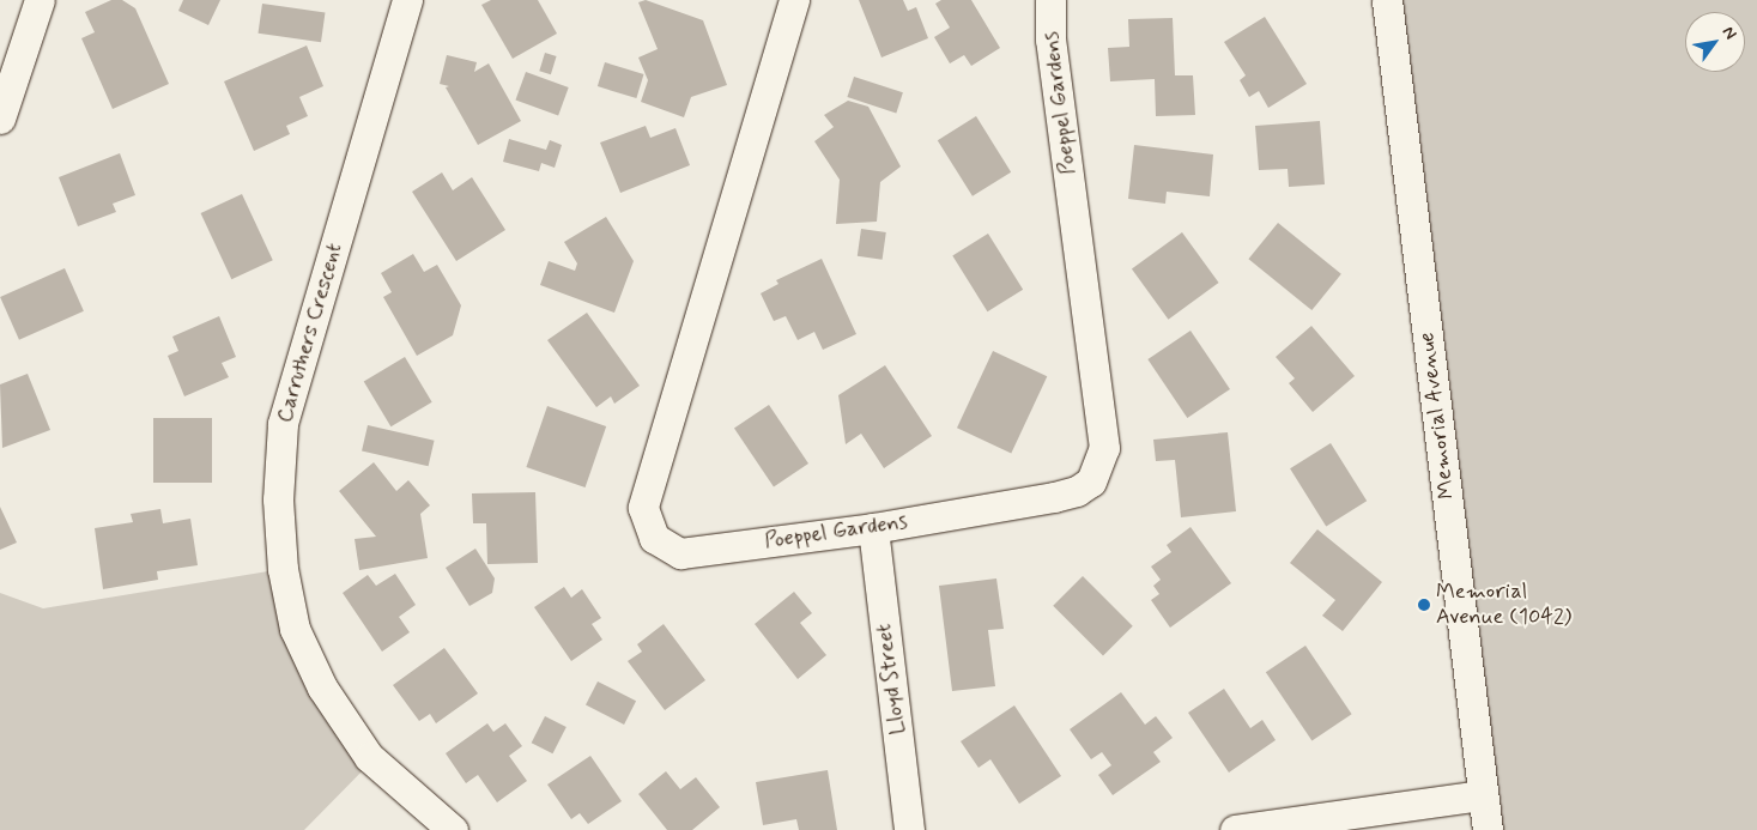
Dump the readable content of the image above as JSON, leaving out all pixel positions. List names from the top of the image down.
{
  "streets": {
    "street": [
      "Poeppel Gardens",
      "Carruthers Crescent",
      "Memorial Avenue",
      "Lloyd Street"
    ]
  },
  "crossings": [
    ["Poeppel Gardens", "Lloyd Street"]
  ],
  "places": ["Memorial Avenue (1042)"],
  "north": "top right"
}
